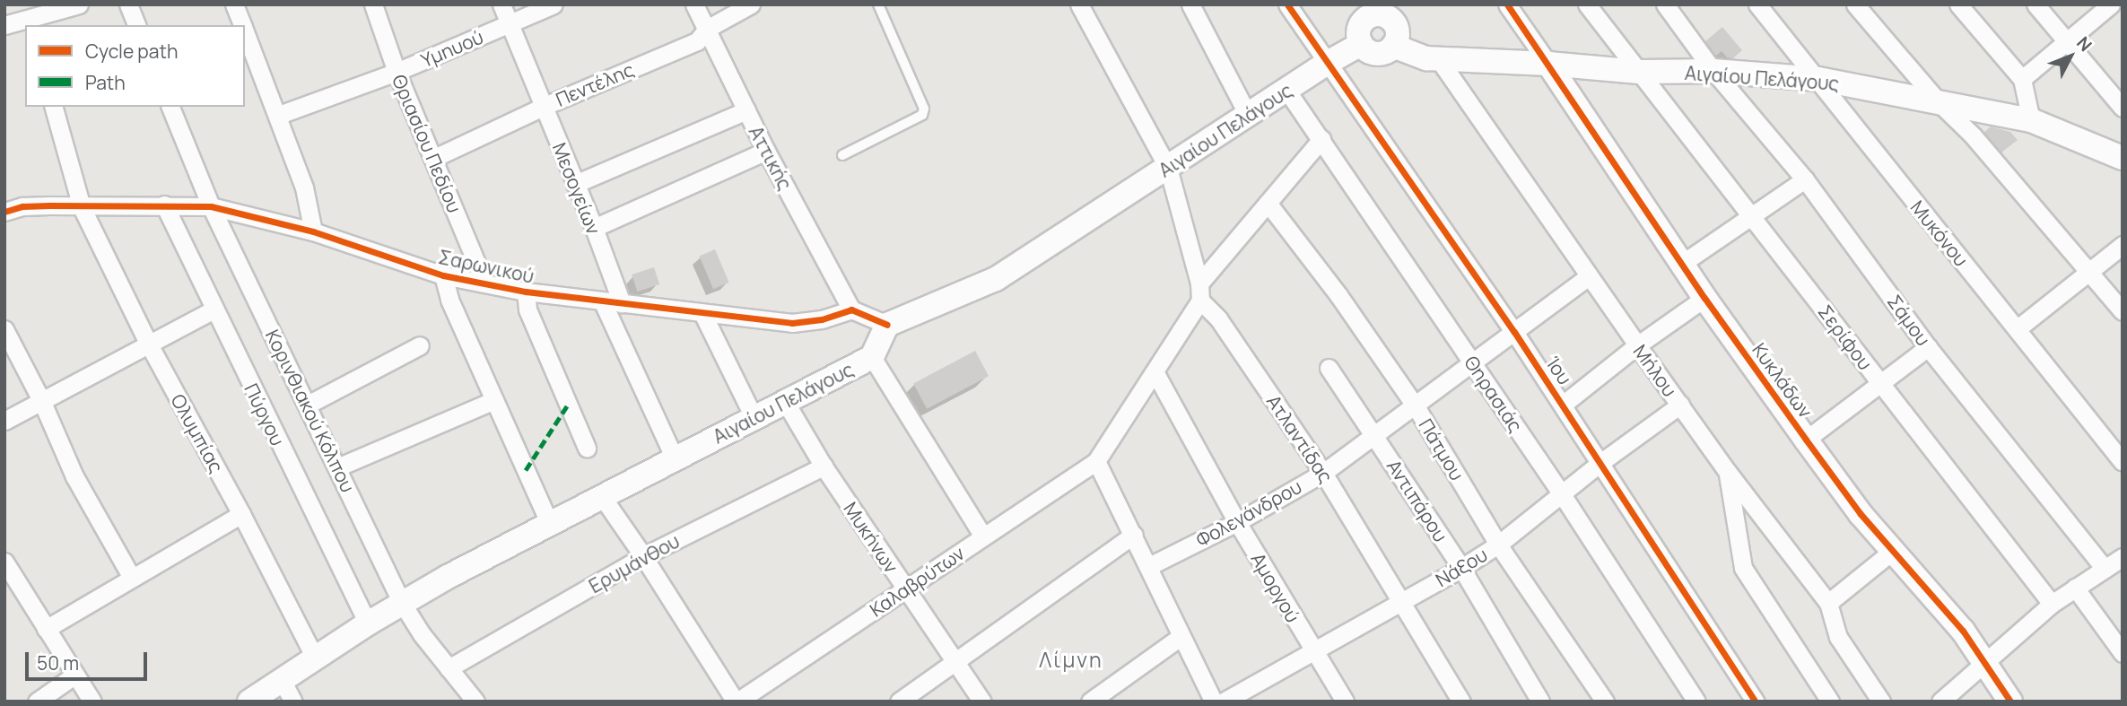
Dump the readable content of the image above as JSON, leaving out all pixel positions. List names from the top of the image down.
{
  "streets": {
    "main road": ["Αιγαίου Πελάγους", "Κυκλάδων"],
    "street": [
      "Υμηυού",
      "Πεντέλης",
      "Θριασίου Πεδίου",
      "Αττικής",
      "Μεσογείων",
      "Μυκόνου",
      "Σαρωνικού",
      "Σάμου",
      "Σερίφου",
      "Ίου",
      "Μήλου",
      "Θηρασιάς",
      "Κορινθιακού Κόλπου",
      "Πύργου",
      "Ολυμπίας",
      "Ατλαντίδας",
      "Πάτμου",
      "Αντιπάρου",
      "Φολεγάνδρου",
      "Μυκήνων",
      "Ερυμάνθου",
      "Νάξου",
      "Καλαβρύτων",
      "Αμοργού"
    ]
  },
  "crossings": [
    ["Υμηυού", "Θριασίου Πεδίου"],
    ["Υμηυού", "Μεσογείων"],
    ["Αιγαίου Πελάγους", "Μυκόνου"],
    ["Αιγαίου Πελάγους", "Σάμου"],
    ["Αιγαίου Πελάγους", "Σερίφου"],
    ["Αιγαίου Πελάγους", "Ίου"],
    ["Αιγαίου Πελάγους", "Μήλου"],
    ["Αιγαίου Πελάγους", "Κυκλάδων"],
    ["Αιγαίου Πελάγους", "Θηρασιάς"],
    ["Αιγαίου Πελάγους", "Κορινθιακού Κόλπου"],
    ["Αιγαίου Πελάγους", "Πύργου"],
    ["Αιγαίου Πελάγους", "Ολυμπίας"],
    ["Αιγαίου Πελάγους", "Ατλαντίδας"],
    ["Αιγαίου Πελάγους", "Μυκήνων"],
    ["Πεντέλης", "Θριασίου Πεδίου"],
    ["Πεντέλης", "Αττικής"],
    ["Πεντέλης", "Μεσογείων"],
    ["Θριασίου Πεδίου", "Σαρωνικού"],
    ["Αττικής", "Σαρωνικού"],
    ["Μεσογείων", "Σαρωνικού"],
    ["Σαρωνικού", "Κορινθιακού Κόλπου"],
    ["Σαρωνικού", "Πύργου"],
    ["Σαρωνικού", "Ολυμπίας"],
    ["Ίου", "Φολεγάνδρου"],
    ["Ίου", "Νάξου"],
    ["Μήλου", "Φολεγάνδρου"],
    ["Μήλου", "Νάξου"],
    ["Θηρασιάς", "Φολεγάνδρου"],
    ["Θηρασιάς", "Νάξου"],
    ["Κορινθιακού Κόλπου", "Ερυμάνθου"],
    ["Ατλαντίδας", "Φολεγάνδρου"],
    ["Ατλαντίδας", "Νάξου"],
    ["Πάτμου", "Φολεγάνδρου"],
    ["Πάτμου", "Νάξου"],
    ["Αντιπάρου", "Φολεγάνδρου"],
    ["Αντιπάρου", "Νάξου"],
    ["Φολεγάνδρου", "Αμοργού"],
    ["Μυκήνων", "Ερυμάνθου"],
    ["Μυκήνων", "Καλαβρύτων"],
    ["Νάξου", "Αμοργού"]
  ],
  "districts": ["Λίμνη"],
  "legend": ["Cycle path", "Path"],
  "scale_bar": "50 m",
  "north": "top right"
}
